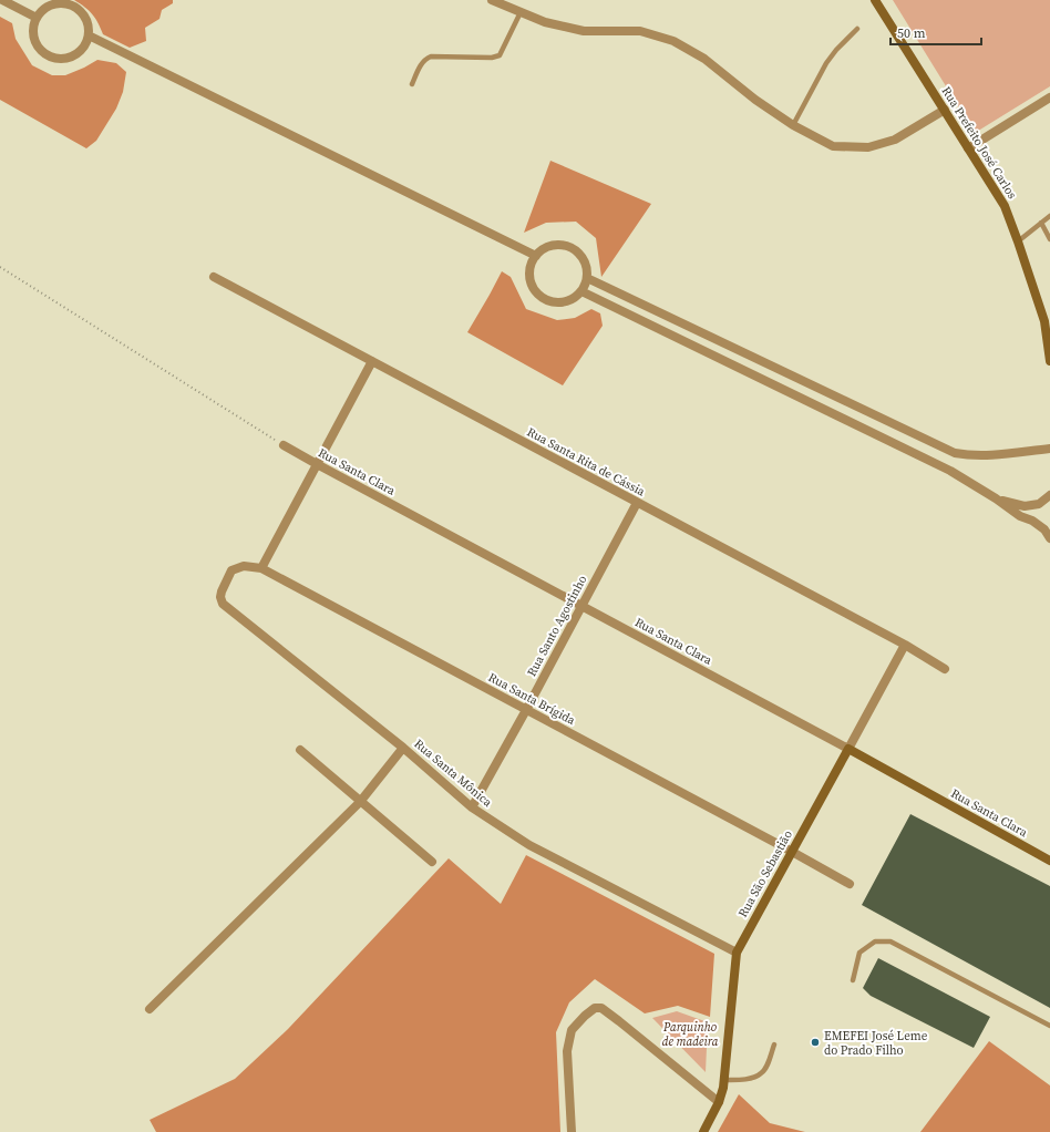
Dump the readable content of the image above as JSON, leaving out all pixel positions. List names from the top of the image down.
{
  "streets": {
    "street": [
      "Rua Prefeito José Carlos",
      "Rua Santa Rita de Cássia",
      "Rua Santa Clara",
      "Rua Santo Agostinho",
      "Rua Santa Brígida",
      "Rua Santa Mônica",
      "Rua São Sebastião"
    ]
  },
  "crossings": [
    ["Rua Santa Rita de Cássia", "Rua Santo Agostinho"],
    ["Rua Santa Rita de Cássia", "Rua São Sebastião"],
    ["Rua Santa Clara", "Rua Santo Agostinho"],
    ["Rua Santa Clara", "Rua São Sebastião"],
    ["Rua Santo Agostinho", "Rua Santa Brígida"],
    ["Rua Santo Agostinho", "Rua Santa Mônica"],
    ["Rua Santa Brígida", "Rua Santa Mônica"],
    ["Rua Santa Brígida", "Rua São Sebastião"],
    ["Rua Santa Mônica", "Rua São Sebastião"]
  ],
  "parks": ["Parquinho de madeira"],
  "places": ["EMEFEI José Leme do Prado Filho"],
  "scale_bar": "50 m"
}
